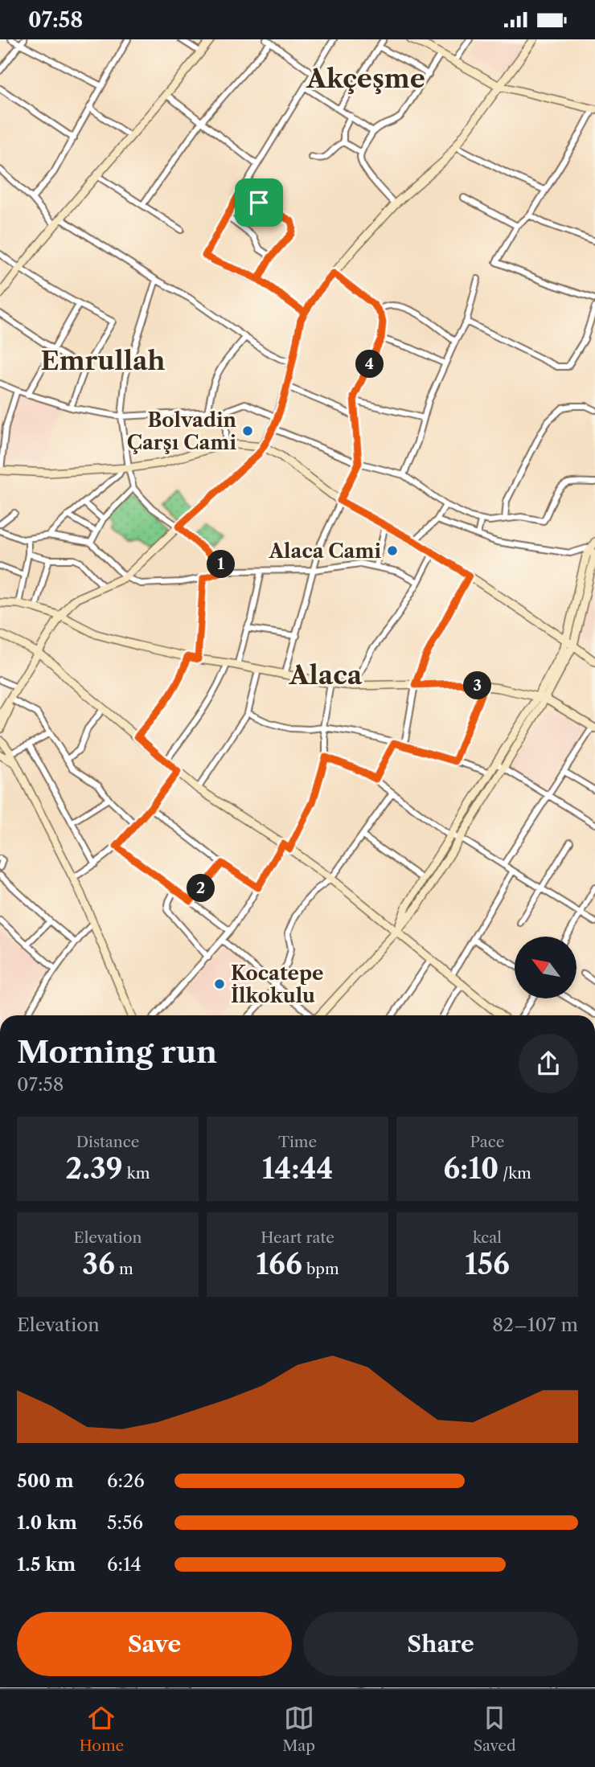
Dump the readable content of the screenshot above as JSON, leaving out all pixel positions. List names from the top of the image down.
{
  "districts": ["Akçeşme", "Emrullah", "Alaca"],
  "places": ["Bolvadin Çarşı Cami", "Alaca Cami", "Kocatepe İlkokulu"],
  "north": "top left",
  "page": {
    "status": "07:58",
    "pins": [
      "4",
      "1",
      "3",
      "2"
    ],
    "heading": ["Morning run", "07:58"],
    "stats": [
      ["Distance", "2.39 km"],
      ["Time", "14:44"],
      ["Pace", "6:10 /km"],
      ["Elevation", "36 m"],
      ["Heart rate", "166 bpm"],
      ["kcal", "156"]
    ],
    "chart": ["Elevation", "82–107 m"],
    "list": [
      {
        "name": "500 m",
        "note": "6:26"
      },
      {
        "name": "1.0 km",
        "note": "5:56"
      },
      {
        "name": "1.5 km",
        "note": "6:14"
      }
    ],
    "buttons": ["Save", "Share"],
    "tabs": ["Home", "Map", "Saved"]
  }
}
